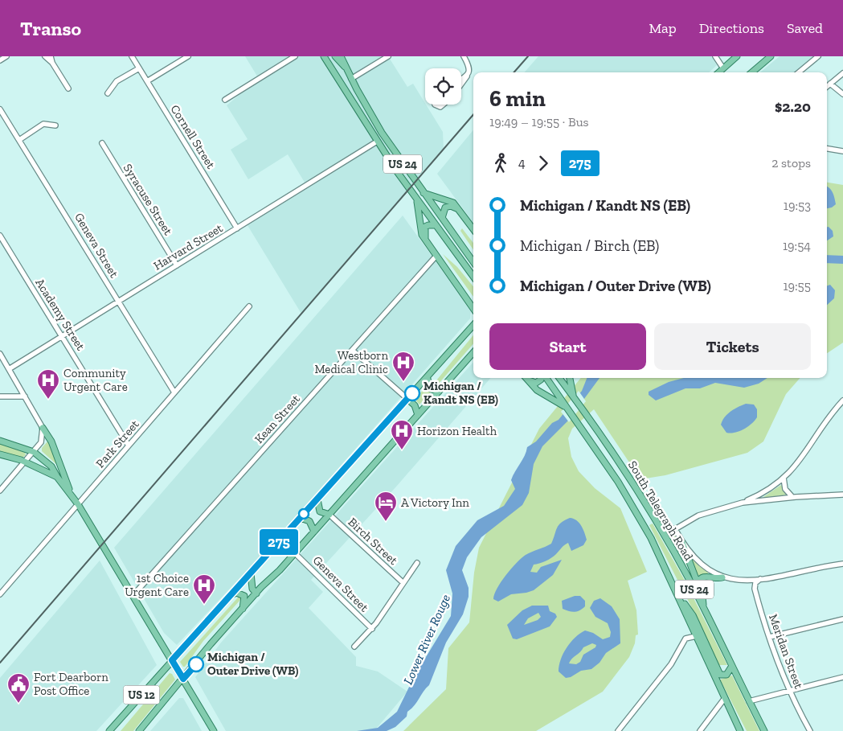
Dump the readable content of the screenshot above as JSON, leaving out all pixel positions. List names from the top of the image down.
{
  "streets": {
    "main road": ["US 24", "South Telegraph Road", "US 12"],
    "street": [
      "Cornell Street",
      "Syracuse Street",
      "Geneva Street",
      "Harvard Street",
      "Academy Street",
      "Kean Street",
      "Park Street",
      "Birch Street",
      "Meridan Street"
    ]
  },
  "crossings": [
    ["Cornell Street", "Harvard Street"],
    ["US 24", "Harvard Street"],
    ["Syracuse Street", "Harvard Street"],
    ["Geneva Street", "Harvard Street"],
    ["Geneva Street", "Park Street"],
    ["Geneva Street", "US 12"],
    ["Harvard Street", "Academy Street"],
    ["Academy Street", "Park Street"],
    ["Birch Street", "US 12"]
  ],
  "water": ["Lower River Rouge"],
  "places": {
    "hospital": [
      "Westborn Medical Clinic",
      "Community Urgent Care",
      "Horizon Health",
      "1st Choice Urgent Care"
    ],
    "other": ["Michigan / Kandt NS (EB)", "Michigan / Outer Drive (WB)"],
    "hotel": ["A Victory Inn"],
    "public building": ["Fort Dearborn Post Office"]
  },
  "lines": ["bus line 275"],
  "page": {
    "header": "Transo",
    "nav": ["Map", "Directions", "Saved"],
    "on_map": "275",
    "heading": ["6 min", "19:49 – 19:55 · Bus", "$2.20"],
    "legs": ["4", "275", "2 stops"],
    "list": [
      {
        "name": "Michigan / Kandt NS (EB)",
        "value": "19:53"
      },
      {
        "name": "Michigan / Birch (EB)",
        "value": "19:54"
      },
      {
        "name": "Michigan / Outer Drive (WB)",
        "value": "19:55"
      }
    ],
    "buttons": ["Start", "Tickets"]
  }
}
